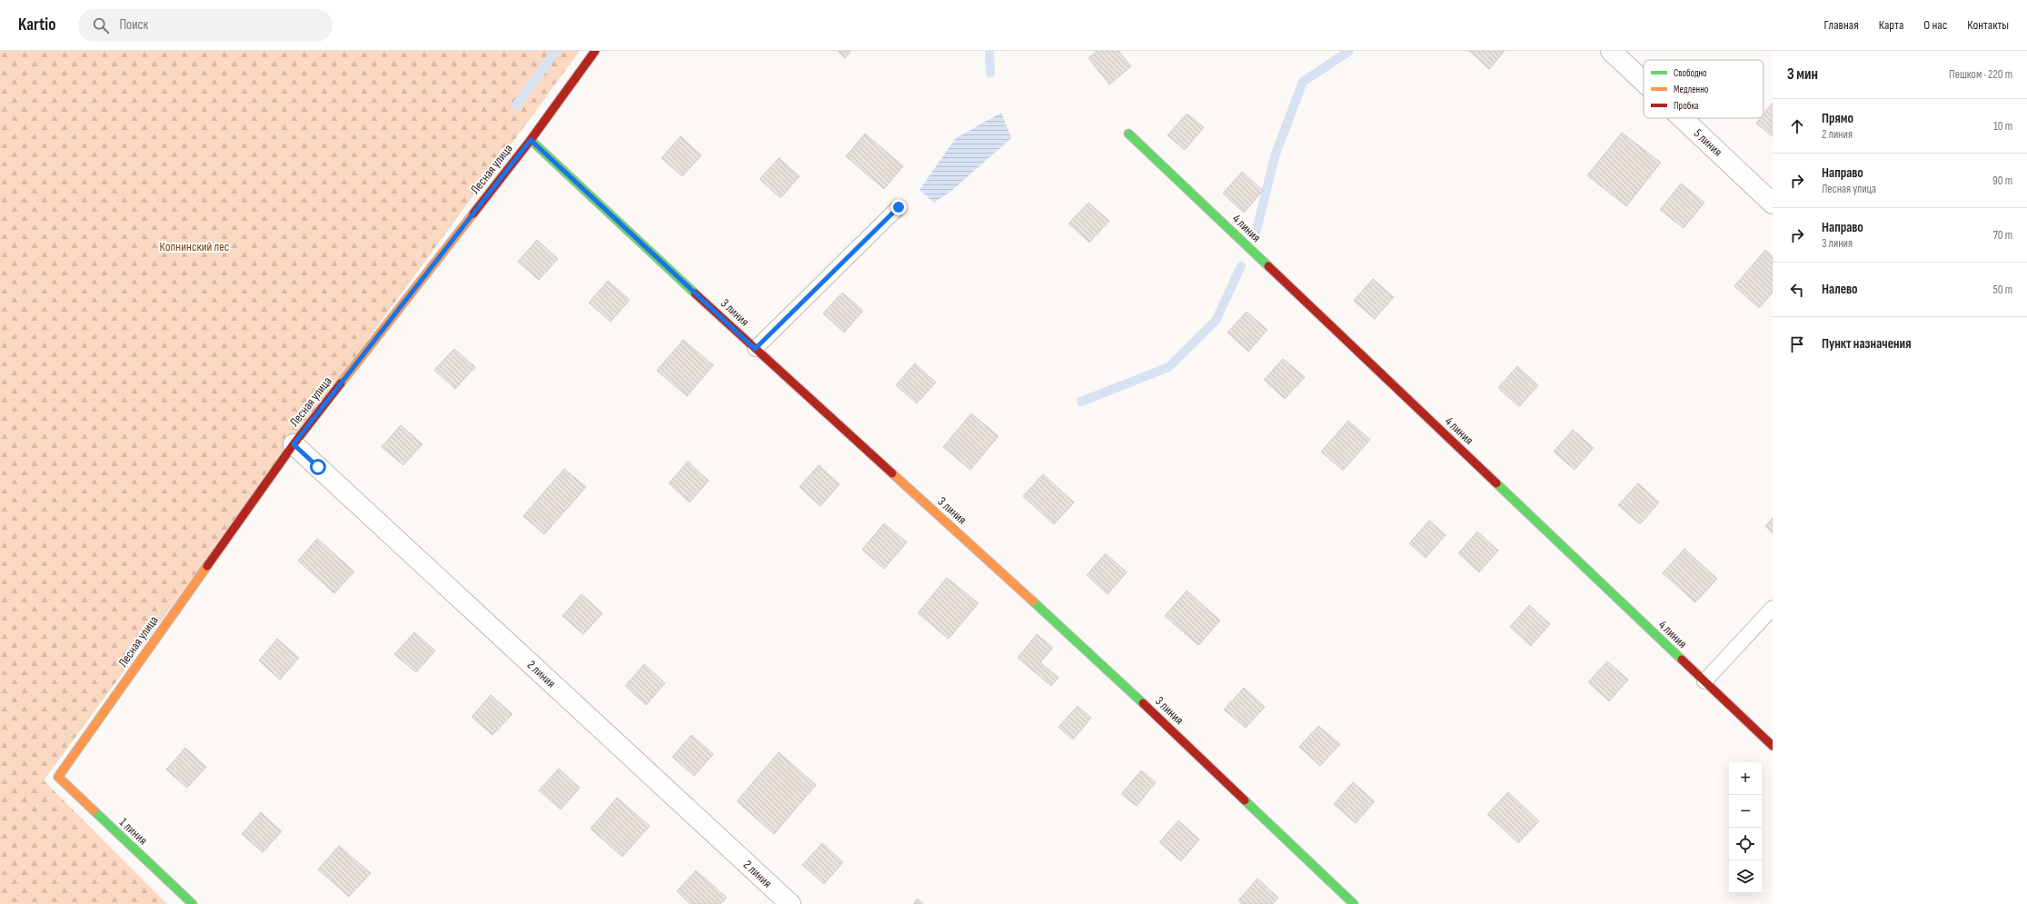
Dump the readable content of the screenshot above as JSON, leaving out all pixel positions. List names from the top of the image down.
{
  "streets": {
    "street": [
      "5 линия",
      "Лесная улица",
      "4 линия",
      "3 линия",
      "2 линия",
      "1 линия"
    ]
  },
  "crossings": [
    ["Лесная улица", "3 линия"],
    ["Лесная улица", "2 линия"],
    ["Лесная улица", "1 линия"]
  ],
  "parks": ["Копнинский лес"],
  "legend": ["Свободно", "Медленно", "Пробка"],
  "page": {
    "header": "Kartio",
    "search": "Поиск",
    "nav": [
      "Главная",
      "Карта",
      "О нас",
      "Контакты"
    ],
    "heading": ["3 мин", "Пешком · 220 m"],
    "list": [
      ["Прямо", "2 линия", "10 m"],
      ["Направо", "Лесная улица", "90 m"],
      ["Направо", "3 линия", "70 m"],
      ["Налево", "50 m"],
      "Пункт назначения"
    ],
    "map_buttons": ["+", "−"]
  }
}
